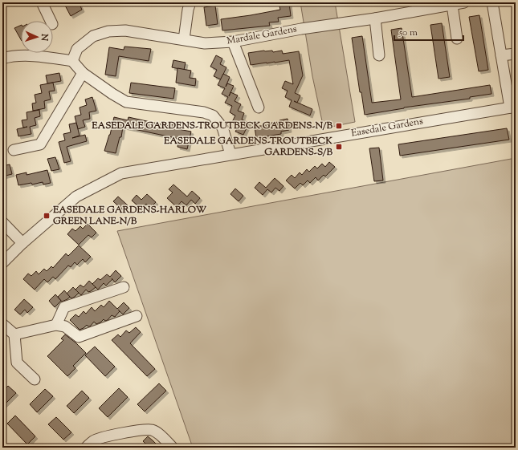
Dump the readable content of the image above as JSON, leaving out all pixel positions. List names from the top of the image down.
{
  "streets": {
    "street": ["Mardale Gardens", "Easedale Gardens"]
  },
  "places": {
    "transit": ["EASEDALE GARDENS-TROUTBECK GARDENS-N/B", "EASEDALE GARDENS-TROUTBECK GARDENS-S/B", "EASEDALE GARDENS-HARLOW GREEN LANE-N/B"]
  },
  "scale_bar": "50 m",
  "north": "right"
}
